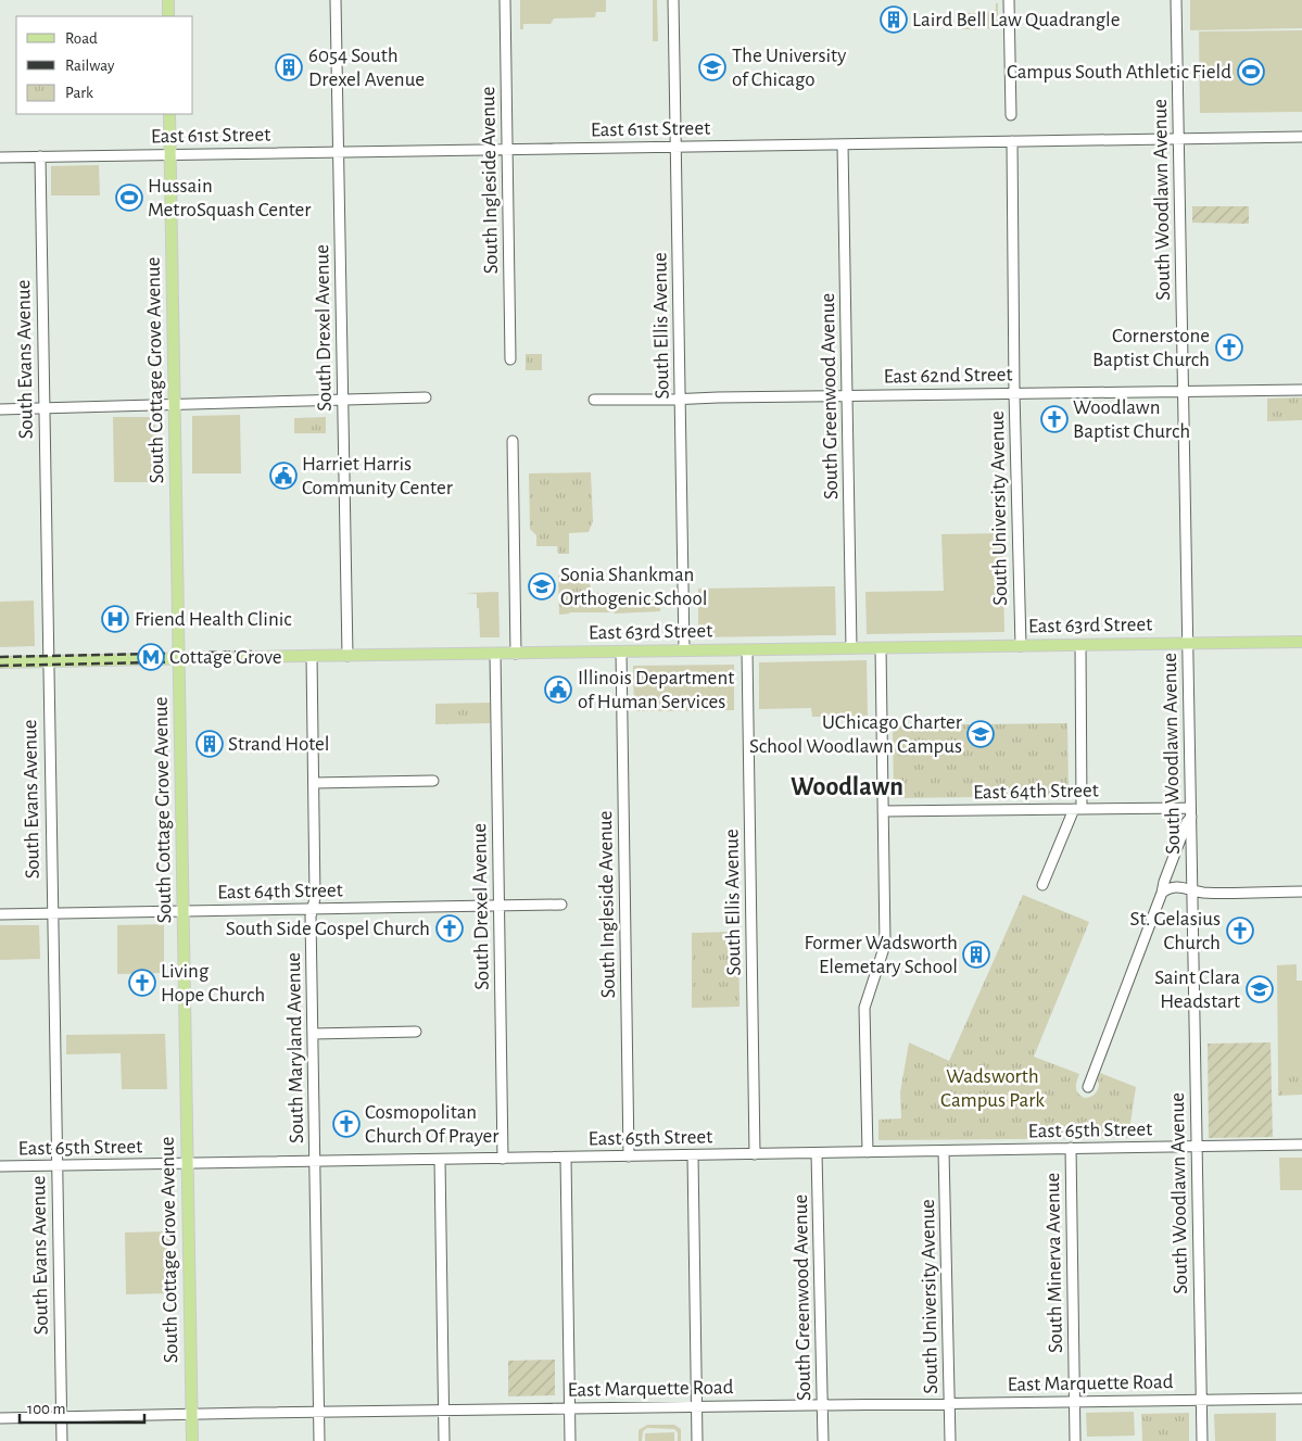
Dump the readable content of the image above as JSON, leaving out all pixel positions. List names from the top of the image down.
{
  "streets": {
    "main road": ["South Cottage Grove Avenue", "East 63rd Street"],
    "street": [
      "East 61st Street",
      "South Ingleside Avenue",
      "South Woodlawn Avenue",
      "South Ellis Avenue",
      "South Drexel Avenue",
      "South Evans Avenue",
      "East 62nd Street",
      "South Greenwood Avenue",
      "South University Avenue",
      "East 64th Street",
      "South Maryland Avenue",
      "East 65th Street",
      "South Minerva Avenue",
      "East Marquette Road"
    ]
  },
  "crossings": [
    ["East 61st Street", "South Ingleside Avenue"],
    ["East 61st Street", "South Woodlawn Avenue"],
    ["East 61st Street", "South Ellis Avenue"],
    ["East 61st Street", "South Drexel Avenue"],
    ["East 61st Street", "South Evans Avenue"],
    ["East 61st Street", "South Cottage Grove Avenue"],
    ["East 61st Street", "South Greenwood Avenue"],
    ["East 61st Street", "South University Avenue"],
    ["South Ingleside Avenue", "East 63rd Street"],
    ["South Ingleside Avenue", "East 65th Street"],
    ["South Woodlawn Avenue", "East 62nd Street"],
    ["South Woodlawn Avenue", "East 63rd Street"],
    ["South Woodlawn Avenue", "East 64th Street"],
    ["South Woodlawn Avenue", "East 65th Street"],
    ["South Woodlawn Avenue", "East Marquette Road"],
    ["South Ellis Avenue", "East 62nd Street"],
    ["South Ellis Avenue", "East 63rd Street"],
    ["South Ellis Avenue", "East 65th Street"],
    ["South Drexel Avenue", "East 63rd Street"],
    ["South Drexel Avenue", "East 64th Street"],
    ["South Drexel Avenue", "East 65th Street"],
    ["South Evans Avenue", "East 63rd Street"],
    ["South Evans Avenue", "East 64th Street"],
    ["South Evans Avenue", "East 65th Street"],
    ["South Evans Avenue", "East Marquette Road"],
    ["South Cottage Grove Avenue", "East 63rd Street"],
    ["South Cottage Grove Avenue", "East 64th Street"],
    ["South Cottage Grove Avenue", "East 65th Street"],
    ["South Cottage Grove Avenue", "East Marquette Road"],
    ["East 62nd Street", "South Greenwood Avenue"],
    ["East 62nd Street", "South University Avenue"],
    ["South Greenwood Avenue", "East 63rd Street"],
    ["South Greenwood Avenue", "East 65th Street"],
    ["South Greenwood Avenue", "East Marquette Road"],
    ["South University Avenue", "East 63rd Street"],
    ["South University Avenue", "East 65th Street"],
    ["South University Avenue", "East Marquette Road"],
    ["East 63rd Street", "South Maryland Avenue"],
    ["East 64th Street", "South Maryland Avenue"],
    ["South Maryland Avenue", "East 65th Street"],
    ["South Maryland Avenue", "East Marquette Road"],
    ["East 65th Street", "South Minerva Avenue"],
    ["South Minerva Avenue", "East Marquette Road"]
  ],
  "districts": ["Woodlawn"],
  "parks": ["Wadsworth Campus Park"],
  "places": {
    "building": [
      "Laird Bell Law Quadrangle",
      "6054 South Drexel Avenue",
      "Strand Hotel",
      "Former Wadsworth Elemetary School"
    ],
    "school or university": [
      "The University of Chicago",
      "Sonia Shankman Orthogenic School",
      "UChicago Charter School Woodlawn Campus",
      "Saint Clara Headstart"
    ],
    "sports": ["Campus South Athletic Field", "Hussain MetroSquash Center"],
    "church": [
      "Cornerstone Baptist Church",
      "Woodlawn Baptist Church",
      "South Side Gospel Church",
      "St. Gelasius Church",
      "Living Hope Church",
      "Cosmopolitan Church Of Prayer"
    ],
    "public building": ["Harriet Harris Community Center", "Illinois Department of Human Services"],
    "hospital": ["Friend Health Clinic"],
    "metro station": ["Cottage Grove"]
  },
  "legend": ["Road", "Railway", "Park"],
  "scale_bar": "100 m"
}
